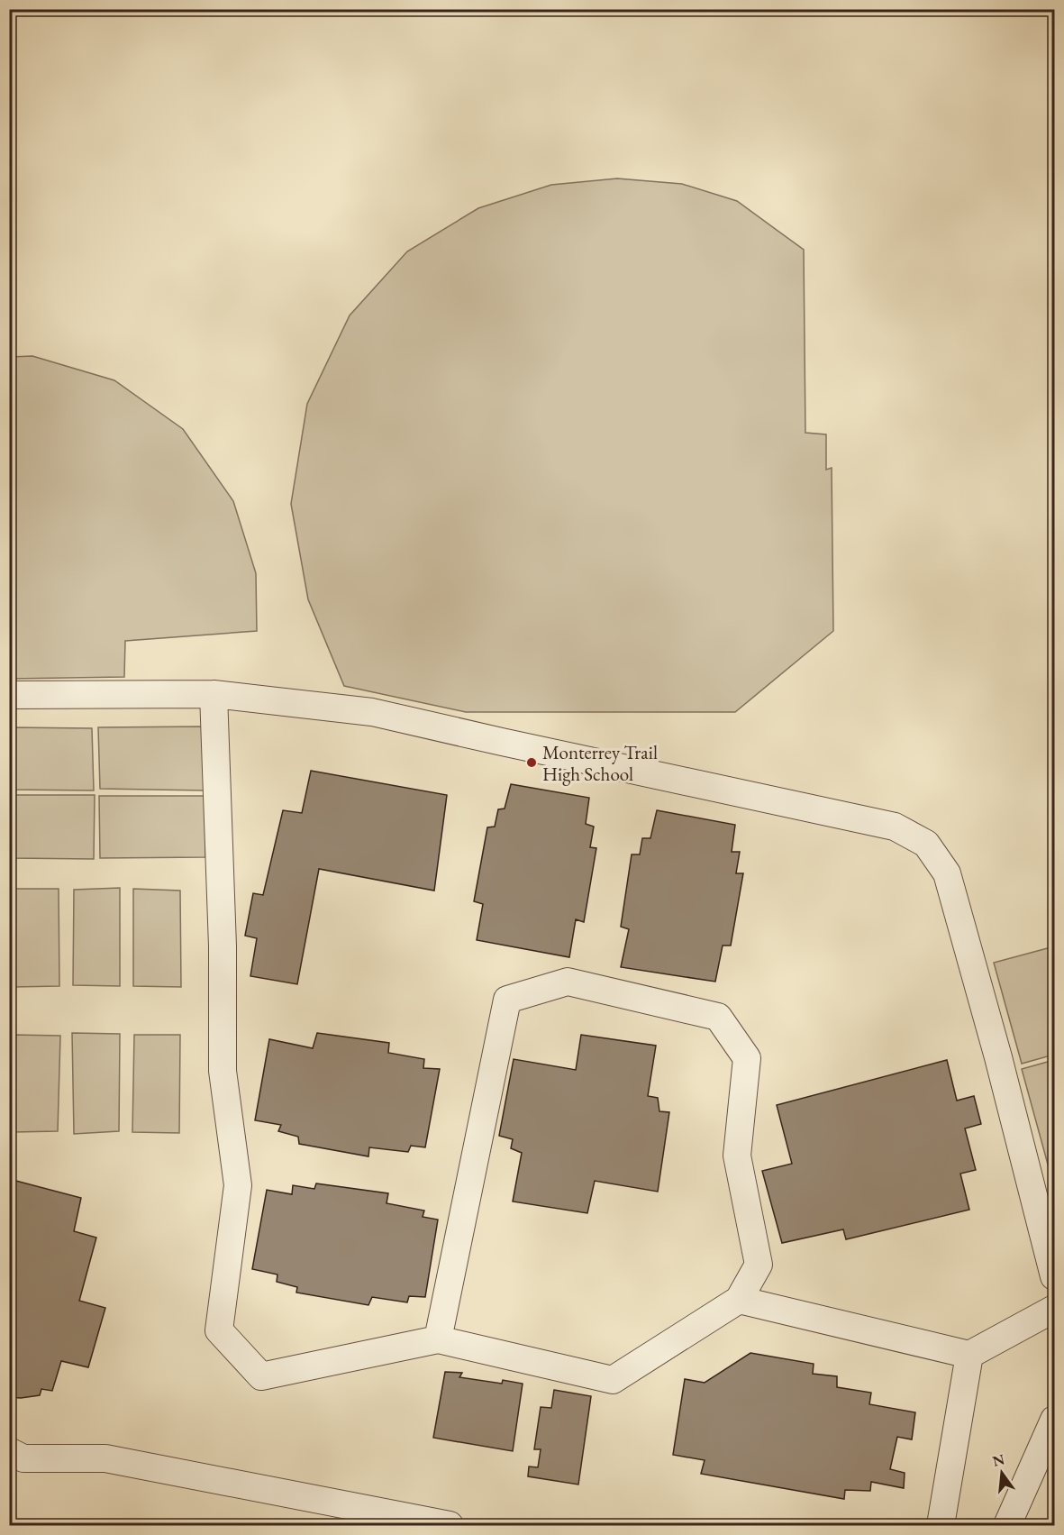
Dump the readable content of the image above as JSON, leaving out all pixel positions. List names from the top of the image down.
{
  "places": ["Monterrey Trail High School"],
  "north": "top"
}
